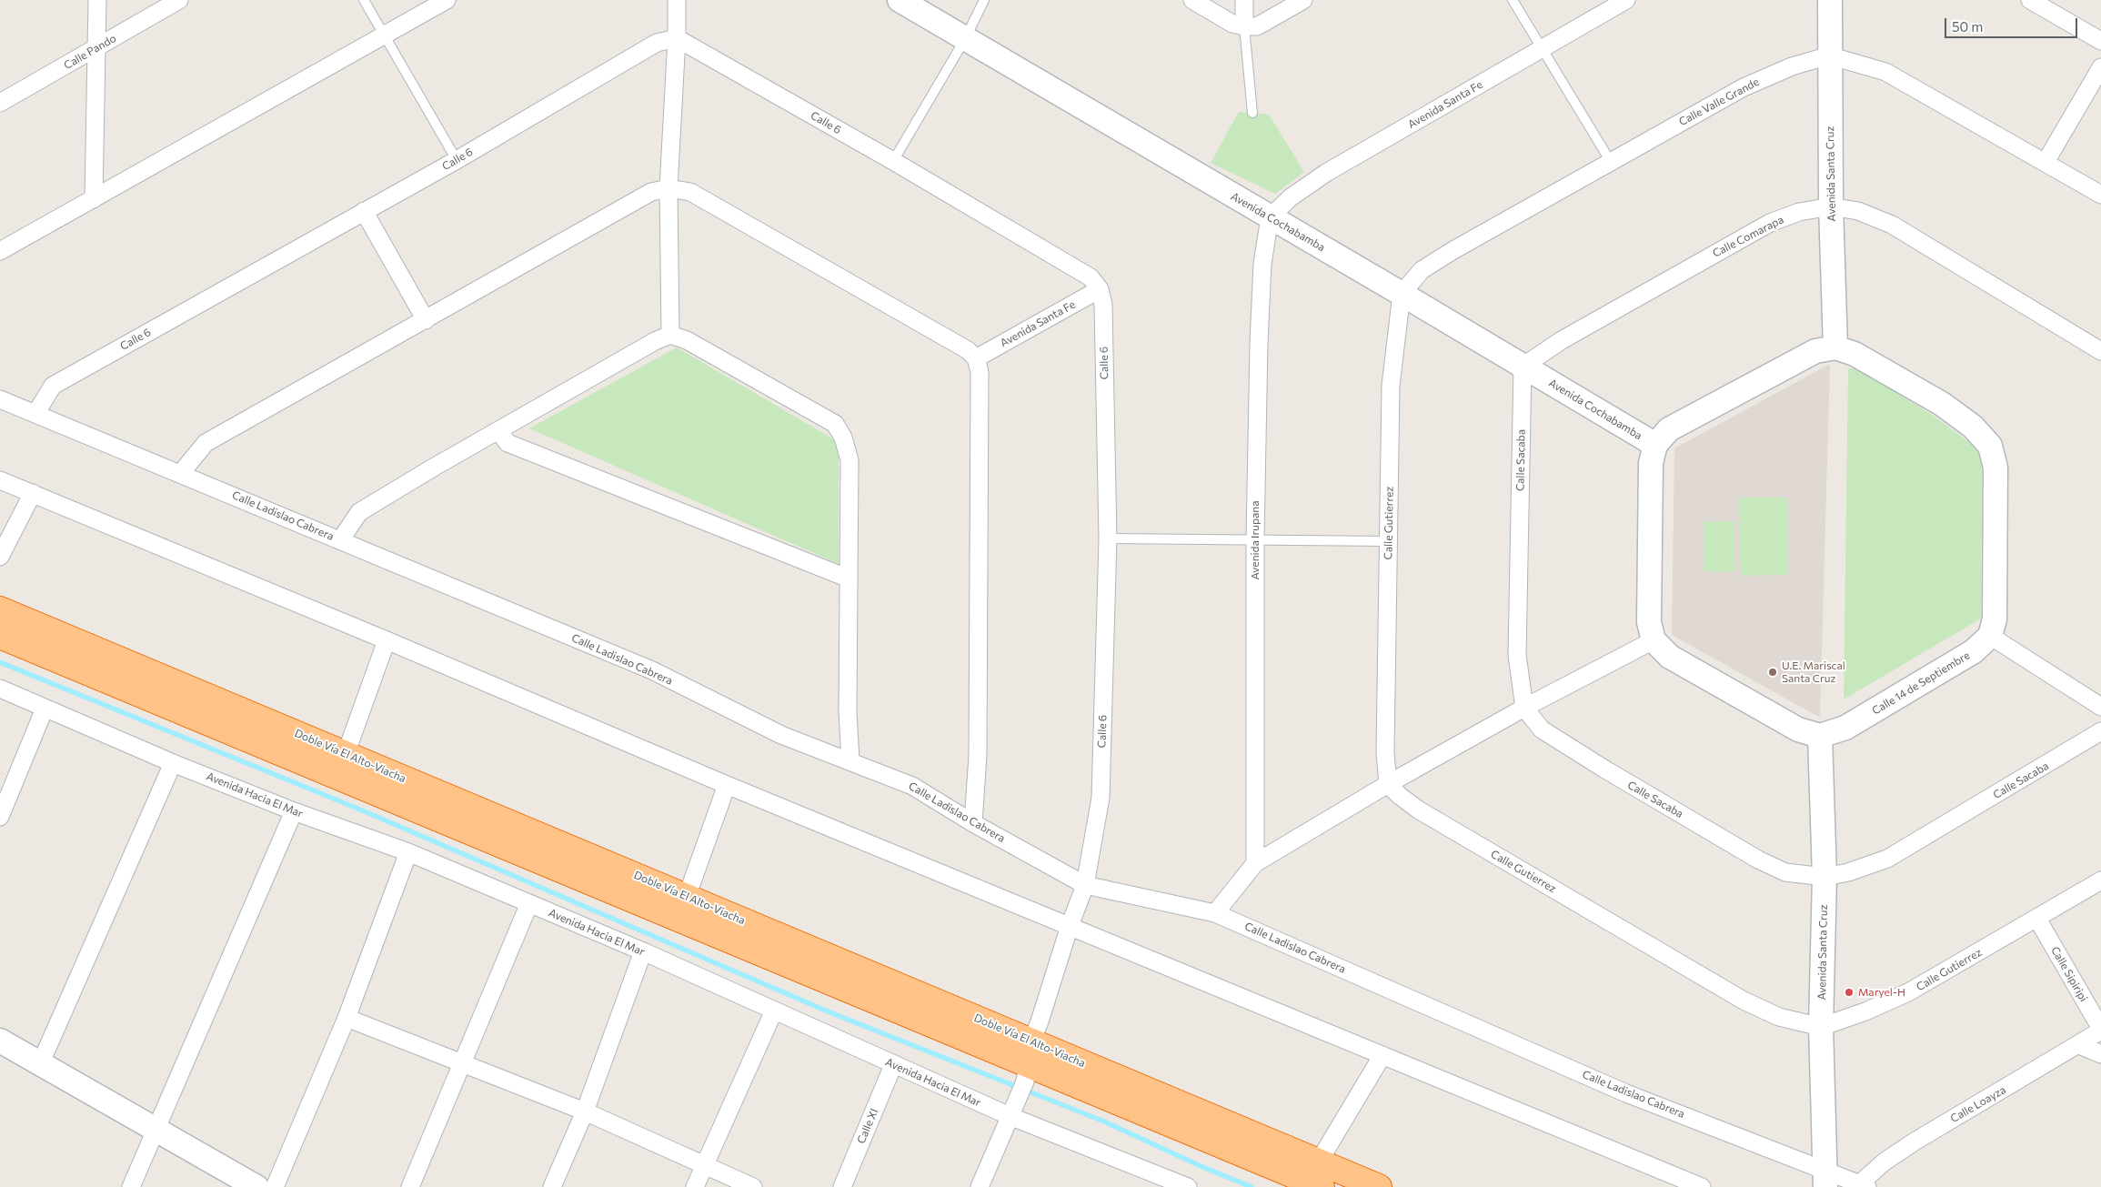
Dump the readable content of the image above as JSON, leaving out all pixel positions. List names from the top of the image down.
{
  "streets": {
    "highway": ["Doble Vía El Alto-Viacha"],
    "street": [
      "Calle Pando",
      "Calle Valle Grande",
      "Avenida Santa Fe",
      "Calle 6",
      "Avenida Santa Cruz",
      "Avenida Cochabamba",
      "Calle Comarapa",
      "Calle Sacaba",
      "Calle Ladislao Cabrera",
      "Calle Gutierrez",
      "Avenida Irupana",
      "Calle 14 de Septiembre",
      "Avenida Hacia El Mar",
      "Calle Sipiripi",
      "Calle Loayza",
      "Calle XI"
    ]
  },
  "crossings": [
    ["Calle Valle Grande", "Avenida Santa Cruz"],
    ["Calle Valle Grande", "Avenida Cochabamba"],
    ["Calle Valle Grande", "Calle Gutierrez"],
    ["Avenida Santa Fe", "Calle 6"],
    ["Avenida Santa Fe", "Avenida Cochabamba"],
    ["Avenida Santa Fe", "Avenida Irupana"],
    ["Calle 6", "Calle Ladislao Cabrera"],
    ["Calle 6", "Doble Vía El Alto-Viacha"],
    ["Calle 6", "Avenida Hacia El Mar"],
    ["Avenida Santa Cruz", "Calle Comarapa"],
    ["Avenida Santa Cruz", "Calle Sacaba"],
    ["Avenida Santa Cruz", "Calle Ladislao Cabrera"],
    ["Avenida Santa Cruz", "Calle Gutierrez"],
    ["Avenida Santa Cruz", "Calle 14 de Septiembre"],
    ["Avenida Cochabamba", "Calle Comarapa"],
    ["Avenida Cochabamba", "Calle Sacaba"],
    ["Avenida Cochabamba", "Calle Gutierrez"],
    ["Avenida Cochabamba", "Avenida Irupana"],
    ["Calle Comarapa", "Calle Sacaba"],
    ["Calle Ladislao Cabrera", "Calle Loayza"],
    ["Calle Gutierrez", "Calle Sipiripi"],
    ["Avenida Hacia El Mar", "Calle XI"],
    ["Calle Sipiripi", "Calle Loayza"]
  ],
  "places": ["U.E. Mariscal Santa Cruz", "Maryel-H"],
  "scale_bar": "50 m"
}
